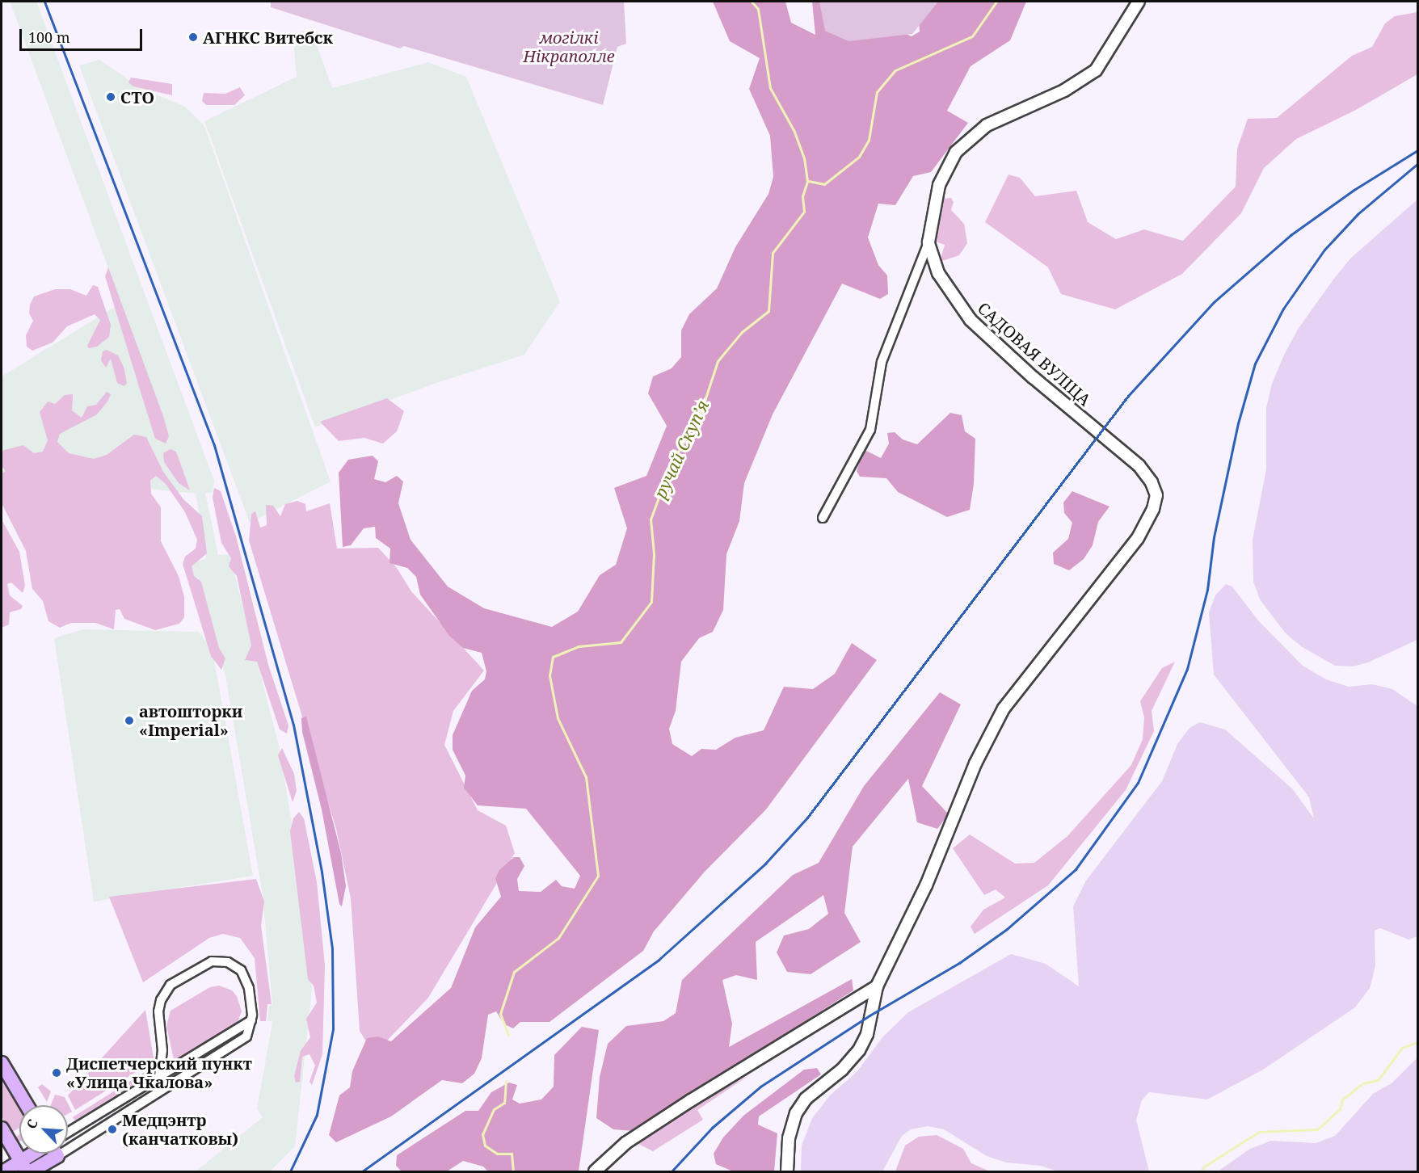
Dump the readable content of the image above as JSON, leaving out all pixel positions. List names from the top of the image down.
{
  "streets": {
    "street": ["САДОВАЯ ВУЛІЦА"]
  },
  "water": ["ручай Скупʼя"],
  "parks": ["могілкі Нікраполле"],
  "places": [
    "АГНКС Витебск",
    "СТО",
    "автошторки «Imperial»",
    "Диспетчерский пункт «Улица Чкалова»",
    "Медцэнтр (канчатковы)"
  ],
  "scale_bar": "100 m",
  "north": "top left"
}
